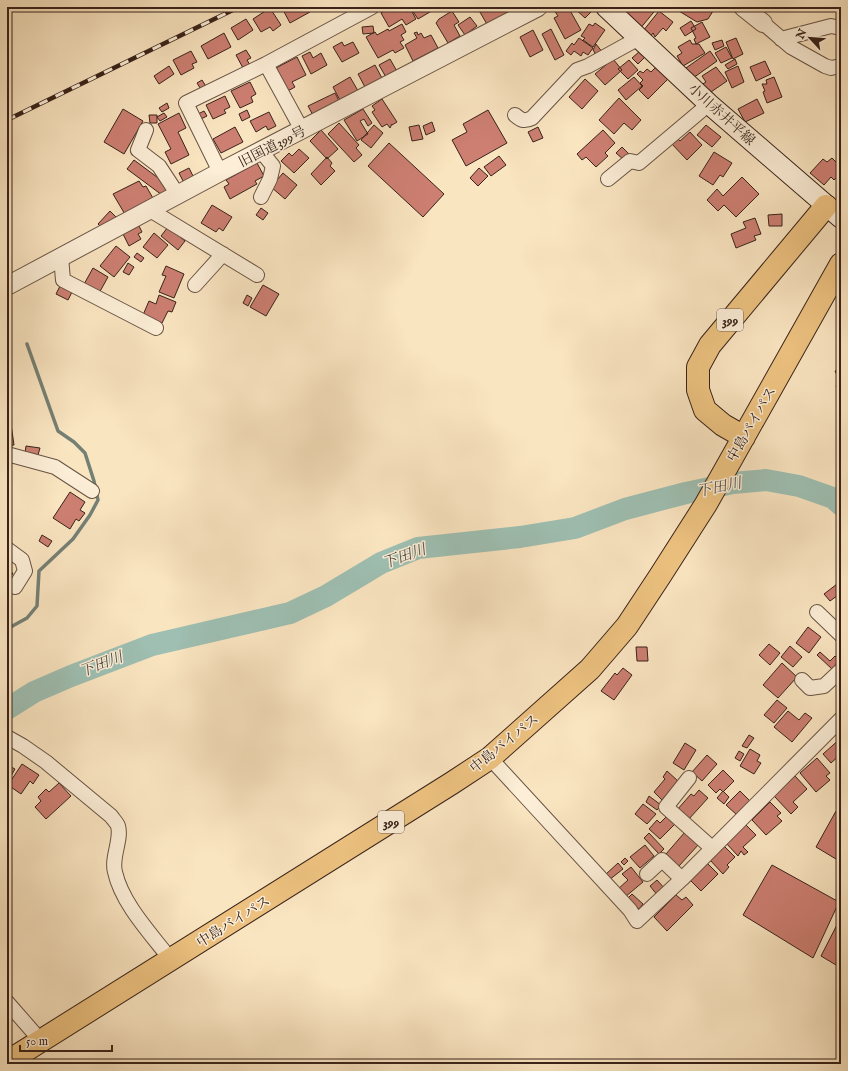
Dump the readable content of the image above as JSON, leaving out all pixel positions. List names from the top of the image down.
{
  "streets": {
    "highway": ["399", "中島バイパス"],
    "main road": ["小川赤井平線"],
    "street": ["旧国道399号"]
  },
  "crossings": [
    ["小川赤井平線", "399"],
    ["399", "中島バイパス"]
  ],
  "water": ["下田川"],
  "scale_bar": "50 m",
  "north": "top left"
}
